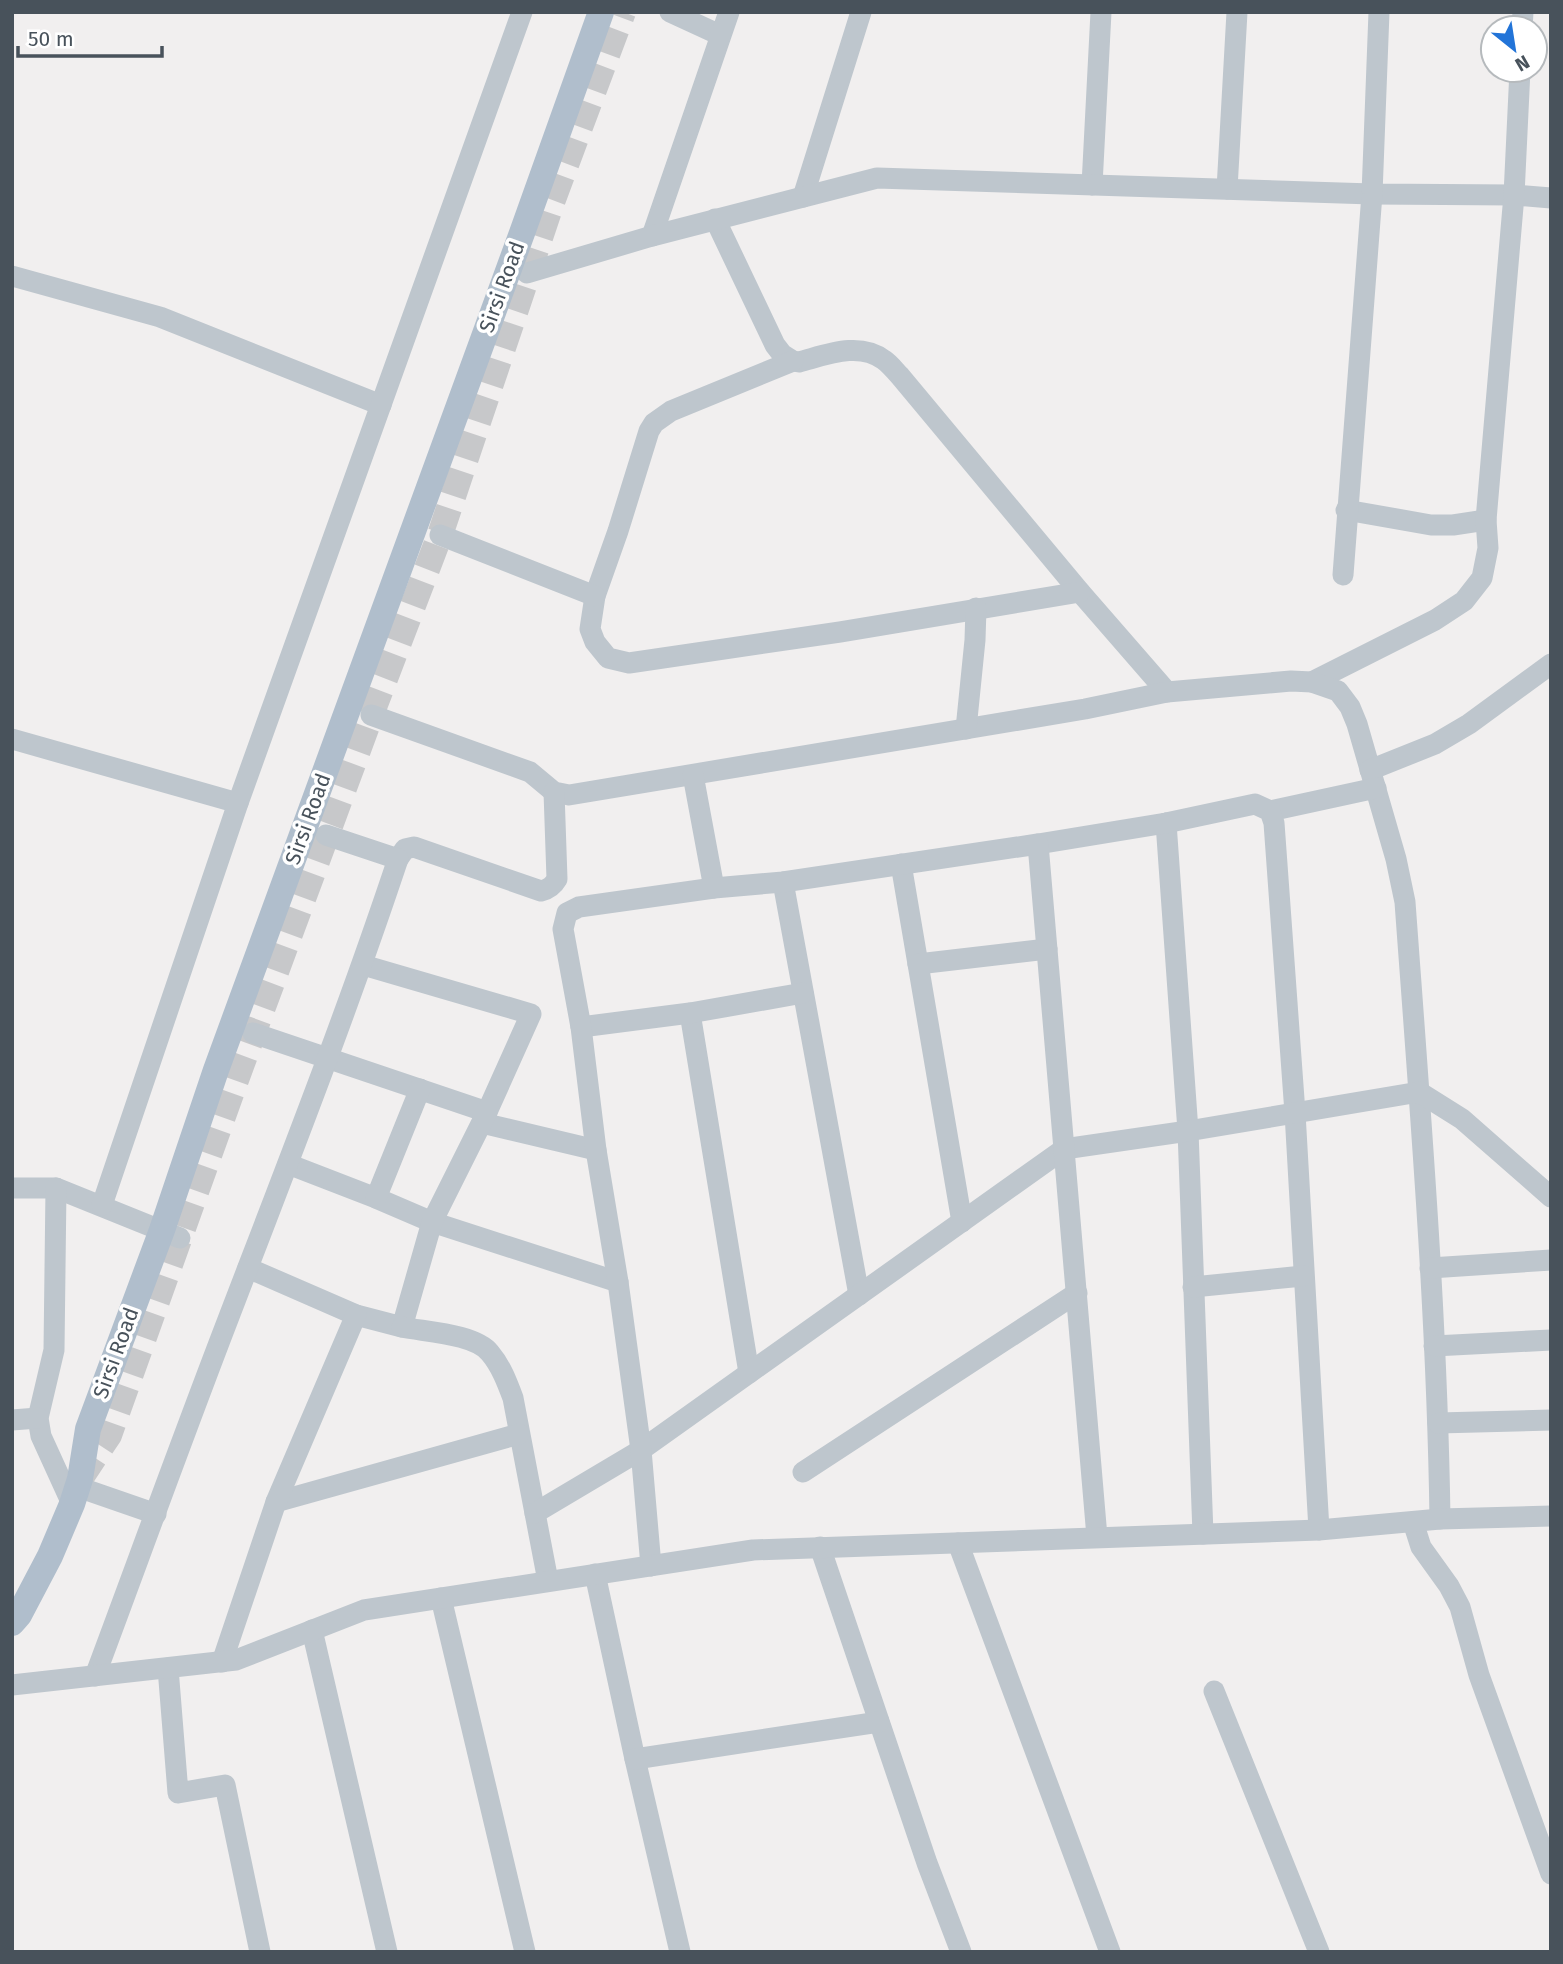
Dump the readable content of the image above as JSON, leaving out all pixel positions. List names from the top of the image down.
{
  "streets": {
    "main road": ["Sirsi Road"]
  },
  "scale_bar": "50 m",
  "north": "bottom right"
}
